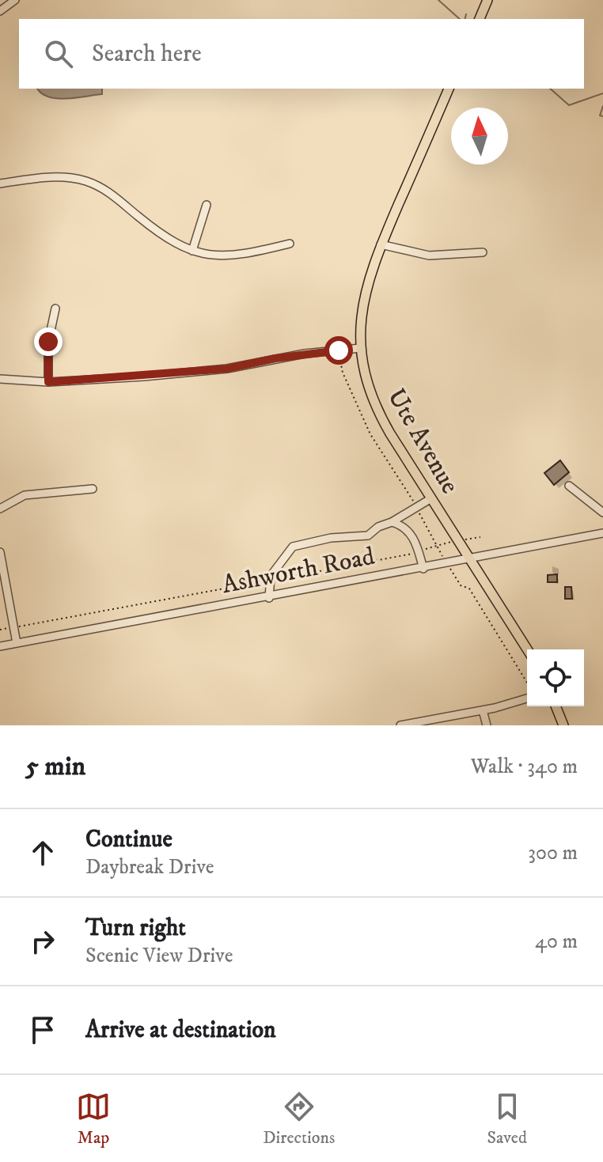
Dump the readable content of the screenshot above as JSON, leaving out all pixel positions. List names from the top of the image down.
{
  "streets": {
    "main road": ["Ute Avenue"],
    "street": ["Ashworth Road"]
  },
  "crossings": [
    ["Ute Avenue", "Ashworth Road"]
  ],
  "north": "top",
  "page": {
    "search": "Search here",
    "heading": ["5 min", "Walk · 340 m"],
    "list": [
      ["Continue", "Daybreak Drive", "300 m"],
      ["Turn right", "Scenic View Drive", "40 m"],
      "Arrive at destination"
    ],
    "nav": ["Map", "Directions", "Saved"]
  }
}
